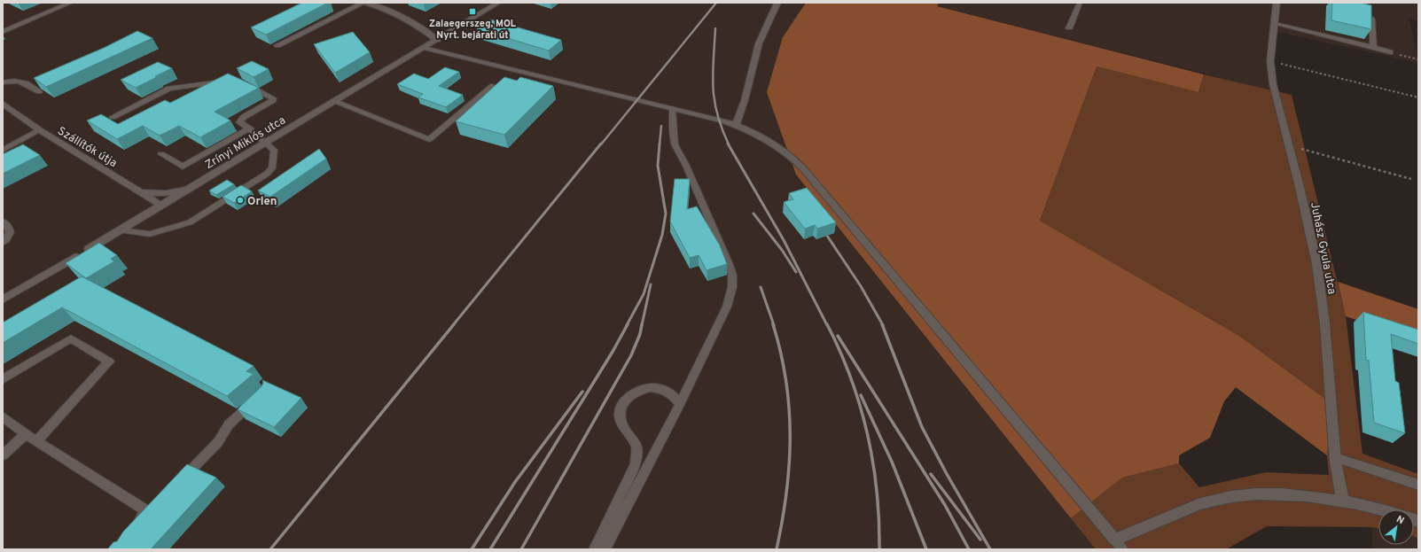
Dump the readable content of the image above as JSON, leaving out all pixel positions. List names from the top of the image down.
{
  "streets": {
    "street": ["Zrínyi Miklós utca", "Szállítók útja", "Juhász Gyula utca"]
  },
  "crossings": [
    ["Zrínyi Miklós utca", "Szállítók útja"]
  ],
  "places": {
    "transit": ["Zalaegerszeg, MOL Nyrt. bejárati út"],
    "other": ["Orlen"]
  },
  "north": "top right"
}
